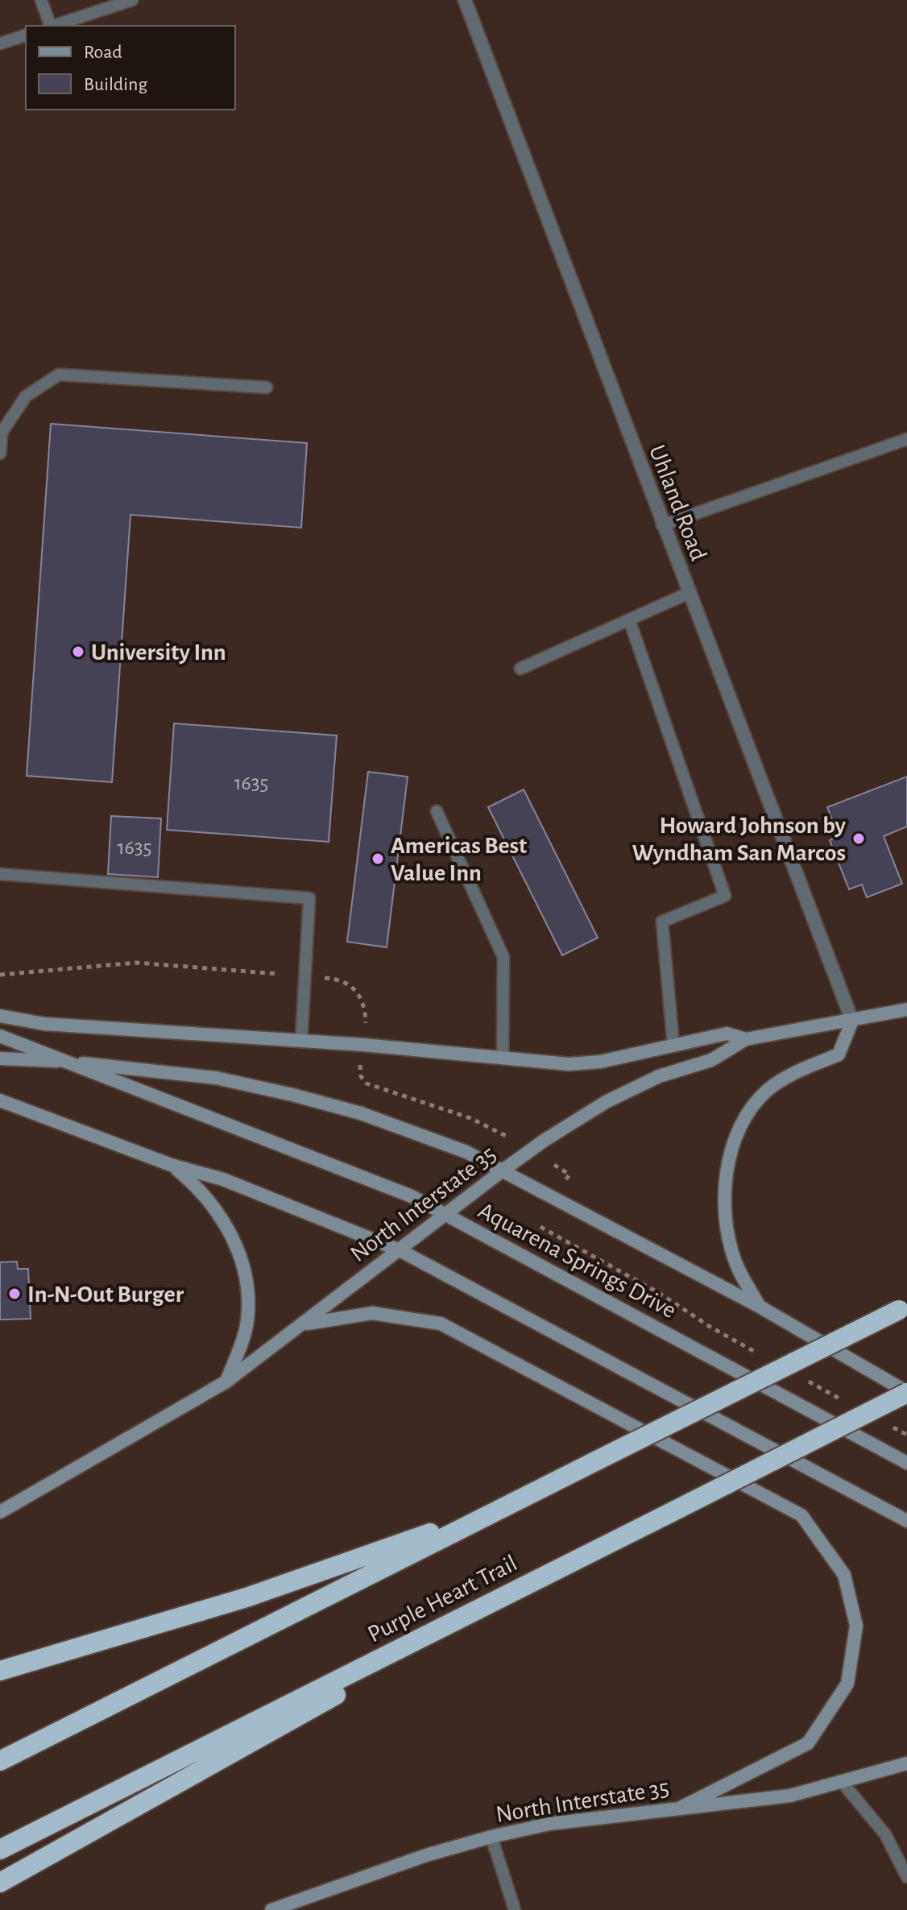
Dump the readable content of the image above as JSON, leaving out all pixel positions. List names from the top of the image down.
{
  "streets": {
    "highway": ["Purple Heart Trail"],
    "main road": ["North Interstate 35", "Aquarena Springs Drive"],
    "street": ["Uhland Road"]
  },
  "crossings": [
    ["Uhland Road", "North Interstate 35"],
    ["North Interstate 35", "Aquarena Springs Drive"]
  ],
  "places": [
    "University Inn",
    "Howard Johnson by Wyndham San Marcos",
    "Americas Best Value Inn",
    "In-N-Out Burger"
  ],
  "house_numbers": ["1635", "1635"],
  "legend": ["Road", "Building"]
}
